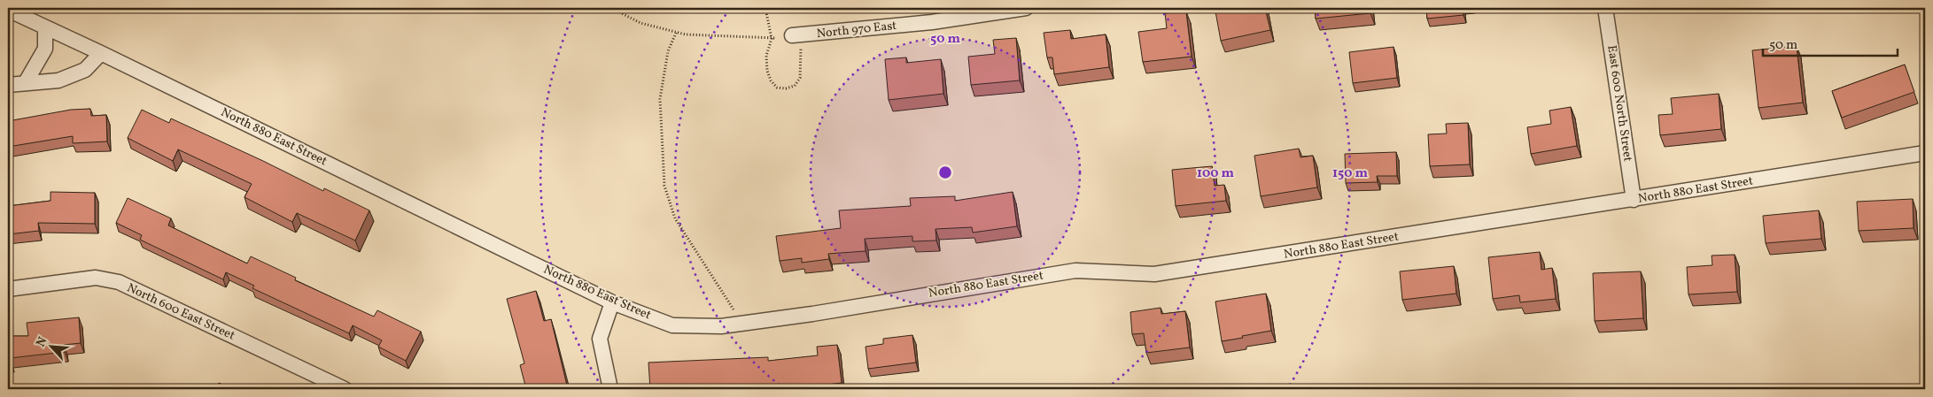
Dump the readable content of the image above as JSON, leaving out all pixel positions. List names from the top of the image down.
{
  "streets": {
    "street": [
      "North 970 East",
      "East 600 North Street",
      "North 880 East Street",
      "North 600 East Street"
    ]
  },
  "crossings": [
    ["East 600 North Street", "North 880 East Street"]
  ],
  "scale_bar": "50 m",
  "north": "top left",
  "rings": ["50 m", "100 m", "150 m"]
}
